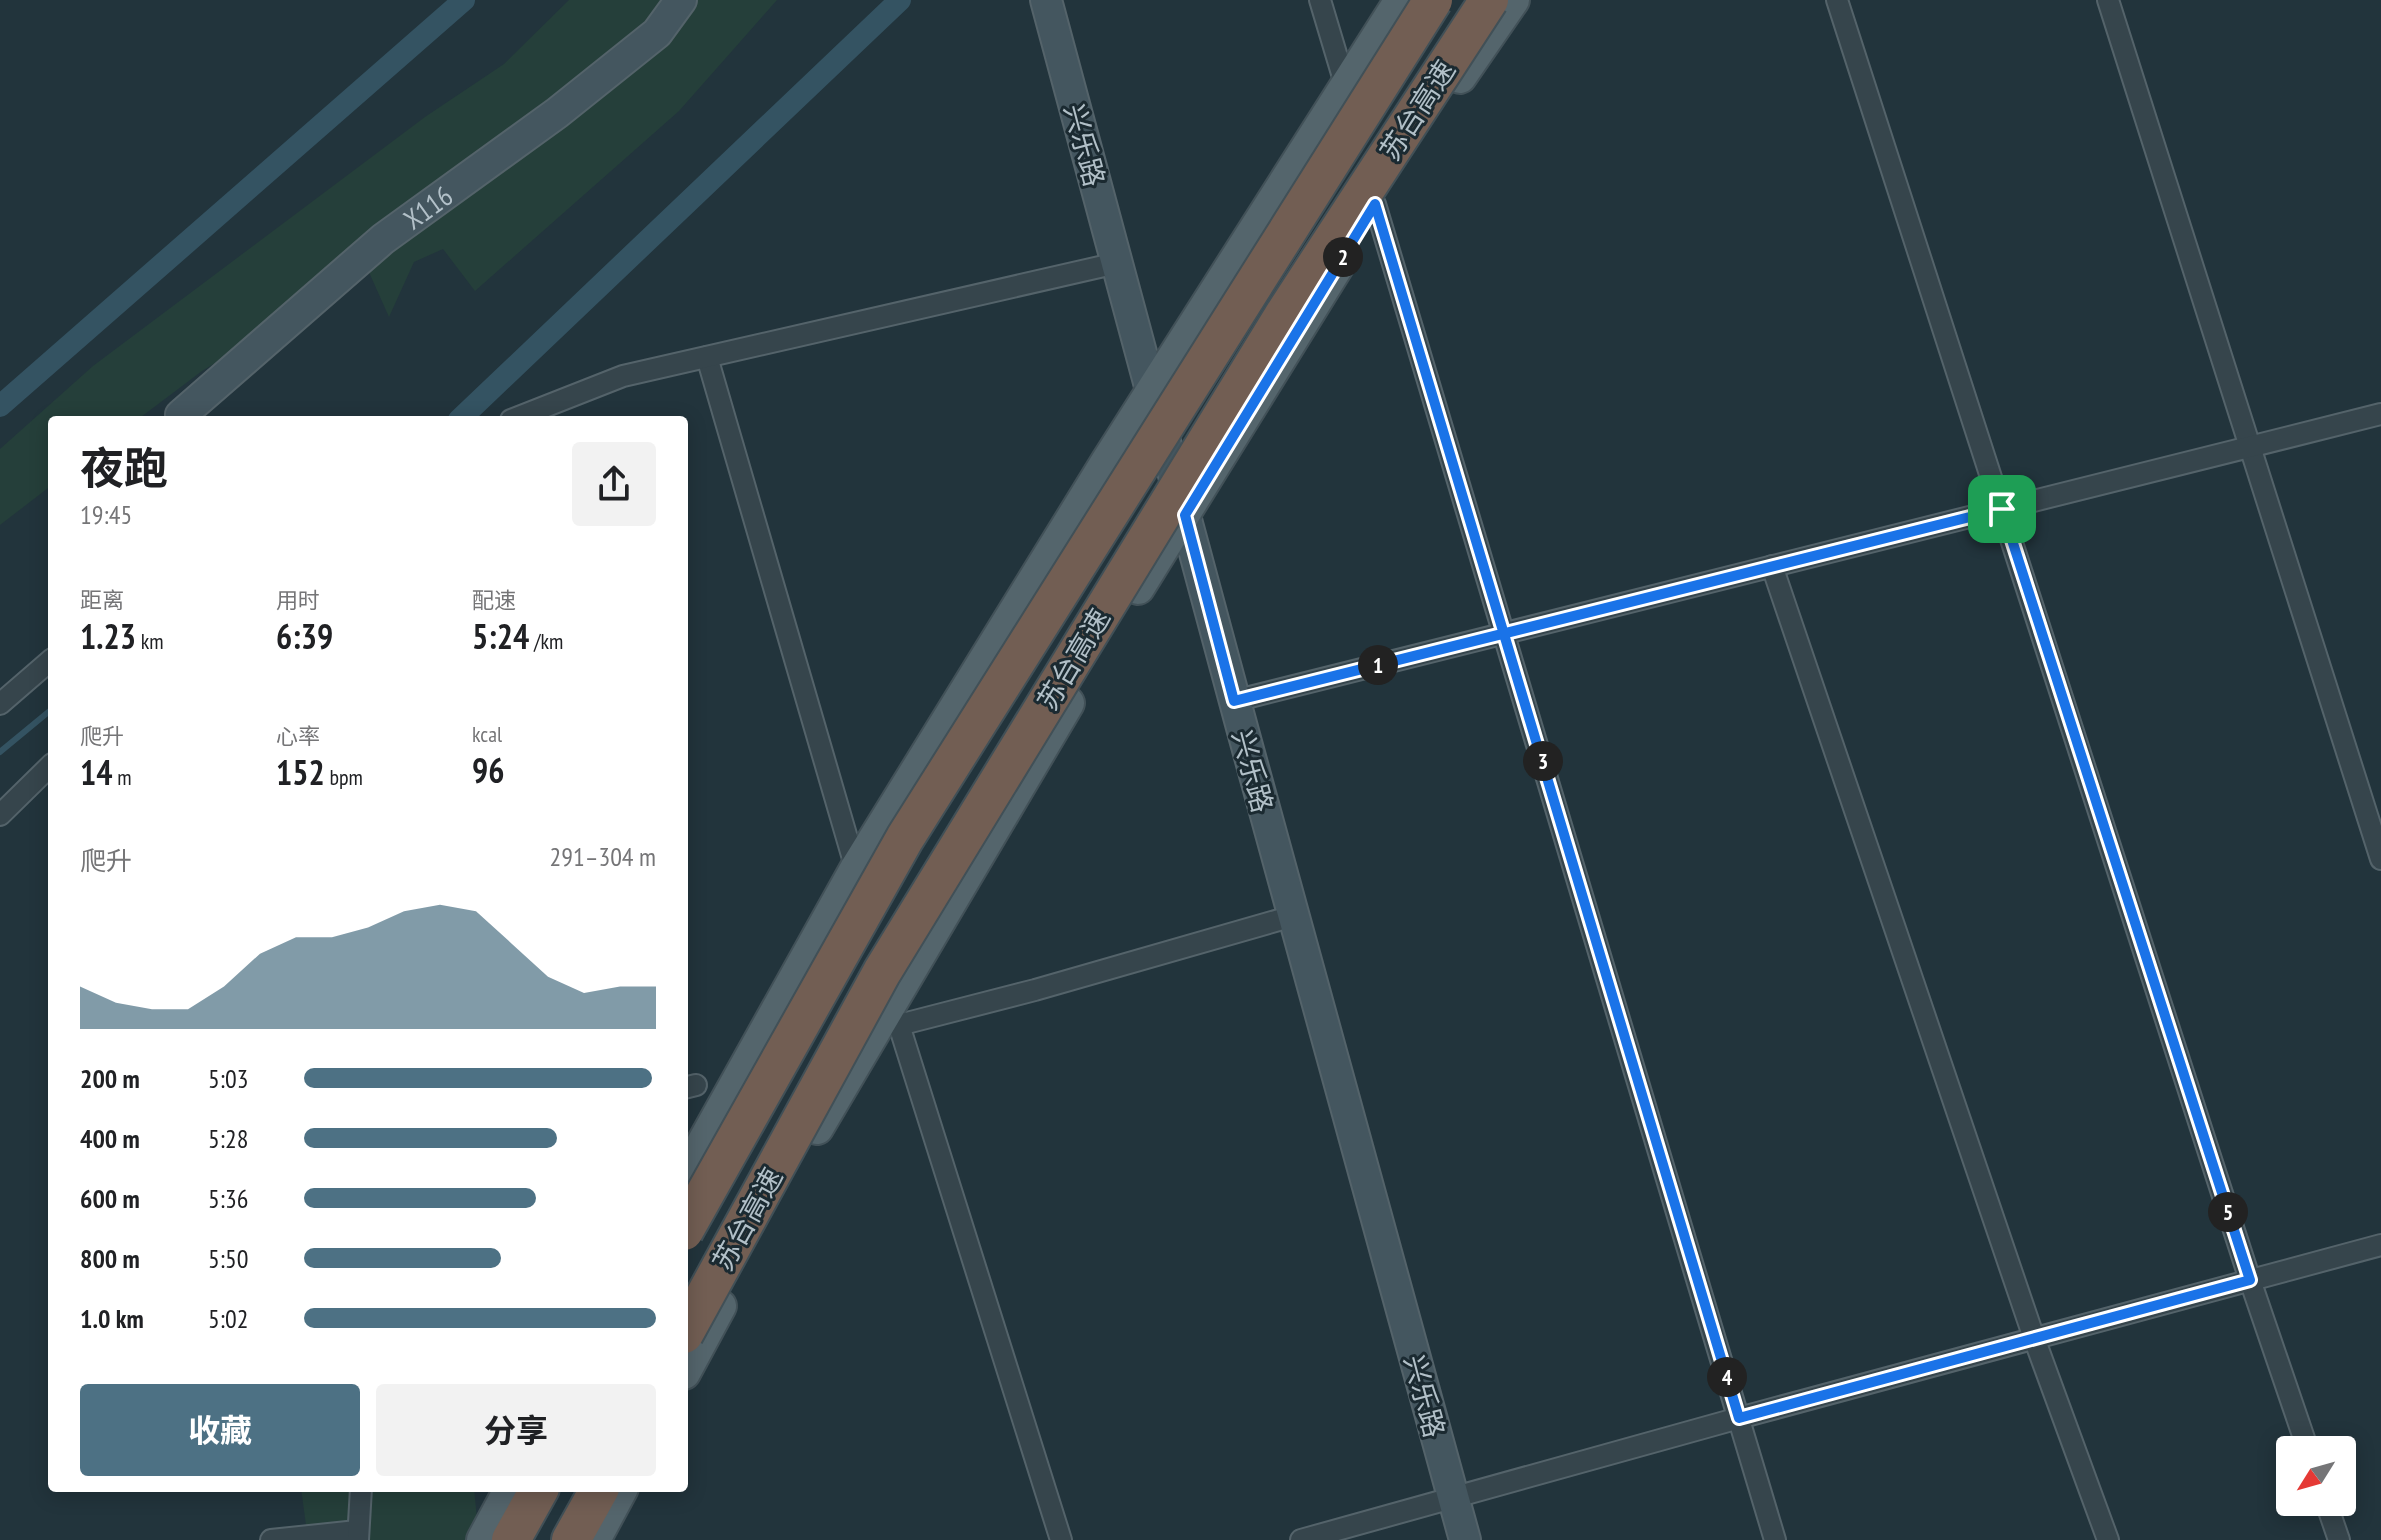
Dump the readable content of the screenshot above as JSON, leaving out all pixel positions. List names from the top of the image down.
{
  "streets": {
    "highway": ["苏台高速"],
    "main road": ["兴乐路", "X116"]
  },
  "north": "bottom left",
  "page": {
    "pins": [
      "2",
      "1",
      "3",
      "5",
      "4"
    ],
    "heading": ["夜跑", "19:45"],
    "stats": [
      ["距离", "1.23 km"],
      ["用时", "6:39"],
      ["配速", "5:24 /km"],
      ["爬升", "14 m"],
      ["心率", "152 bpm"],
      ["kcal", "96"]
    ],
    "chart": ["爬升", "291–304 m"],
    "list": [
      {
        "name": "200 m",
        "note": "5:03"
      },
      {
        "name": "400 m",
        "note": "5:28"
      },
      {
        "name": "600 m",
        "note": "5:36"
      },
      {
        "name": "800 m",
        "note": "5:50"
      },
      {
        "name": "1.0 km",
        "note": "5:02"
      }
    ],
    "buttons": ["收藏", "分享"]
  }
}
